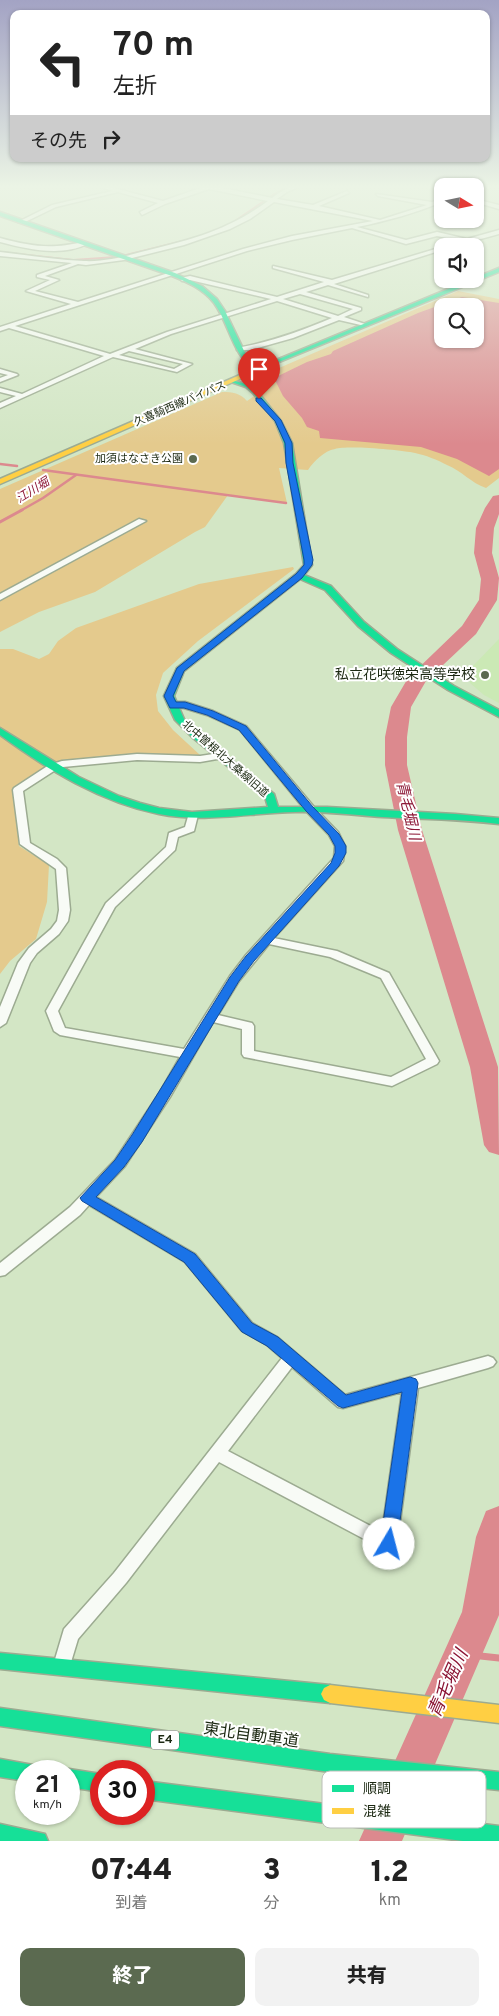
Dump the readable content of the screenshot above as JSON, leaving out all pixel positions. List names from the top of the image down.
{
  "streets": {
    "main road": [
      "久喜騎西線バイパス",
      "北中曽根北大桑線旧道",
      "東北自動車道",
      "E4"
    ]
  },
  "water": ["江川堀", "青毛堀川"],
  "places": ["加須はなさき公園", "私立花咲徳栄高等学校"],
  "legend": ["順調", "混雑"],
  "north": "right",
  "page": {
    "turn": ["70 m", "左折"],
    "then": "その先",
    "speed": "21 km/h",
    "limit": "30",
    "eta": [
      "07:44",
      "到着",
      "3",
      "分",
      "1.2",
      "km"
    ],
    "buttons": ["終了", "共有"]
  }
}
